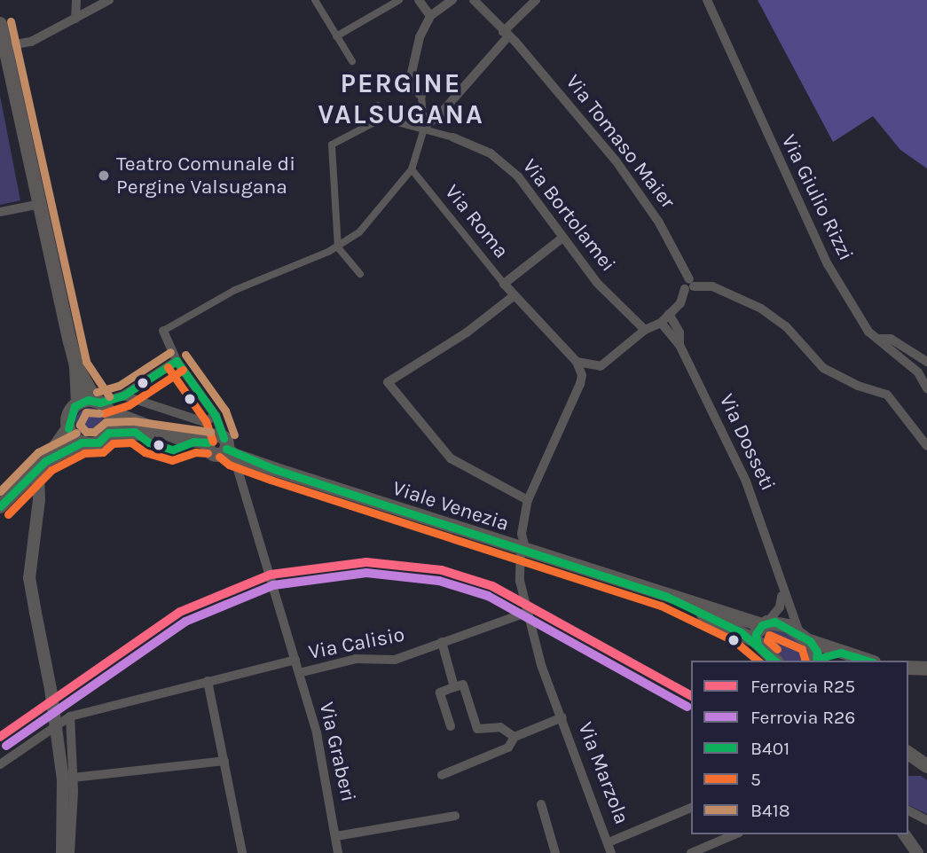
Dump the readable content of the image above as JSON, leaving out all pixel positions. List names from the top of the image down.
{
  "streets": {
    "main road": ["Viale Venezia"],
    "street": [
      "Via Tomaso Maier",
      "Via Giulio Rizzi",
      "Via Bortolamei",
      "Via Roma",
      "Via Dosseti",
      "Via Calisio",
      "Via Graberi",
      "Via Marzola"
    ]
  },
  "crossings": [
    ["Via Dosseti", "Viale Venezia"],
    ["Viale Venezia", "Via Graberi"],
    ["Viale Venezia", "Via Marzola"],
    ["Via Calisio", "Via Graberi"],
    ["Via Calisio", "Via Marzola"]
  ],
  "districts": ["PERGINE VALSUGANA"],
  "places": ["Teatro Comunale di Pergine Valsugana"],
  "lines": [
    "transit line B418",
    "transit line B401",
    "transit line 5",
    "rail line R25",
    "rail line R26"
  ],
  "legend": [
    "Ferrovia R25",
    "Ferrovia R26",
    "B401",
    "5",
    "B418"
  ]
}
